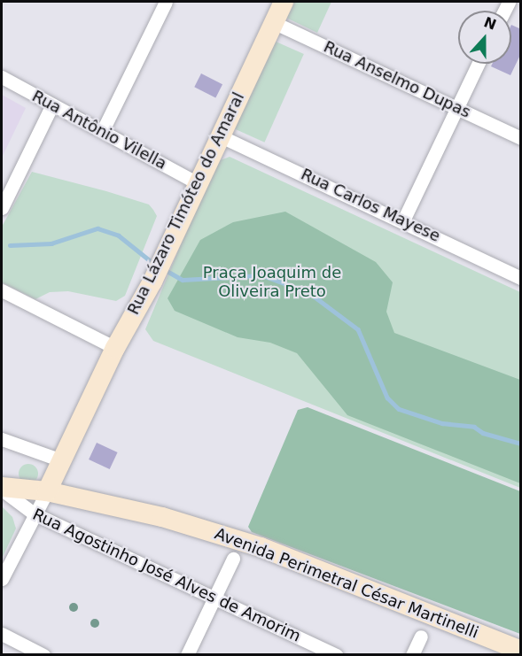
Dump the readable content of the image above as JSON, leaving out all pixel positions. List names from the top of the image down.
{
  "streets": {
    "main road": ["Rua Lázaro Timóteo do Amaral", "Avenida Perimetral César Martinelli"],
    "street": [
      "Rua Anselmo Dupas",
      "Rua Antônio Vilella",
      "Rua Carlos Mayese",
      "Rua Agostinho José Alves de Amorim"
    ]
  },
  "crossings": [
    ["Rua Anselmo Dupas", "Rua Lázaro Timóteo do Amaral"],
    ["Rua Antônio Vilella", "Rua Lázaro Timóteo do Amaral"],
    ["Rua Lázaro Timóteo do Amaral", "Rua Carlos Mayese"],
    ["Rua Lázaro Timóteo do Amaral", "Avenida Perimetral César Martinelli"],
    ["Rua Agostinho José Alves de Amorim", "Avenida Perimetral César Martinelli"]
  ],
  "parks": ["Praça Joaquim de Oliveira Preto"],
  "north": "top"
}
